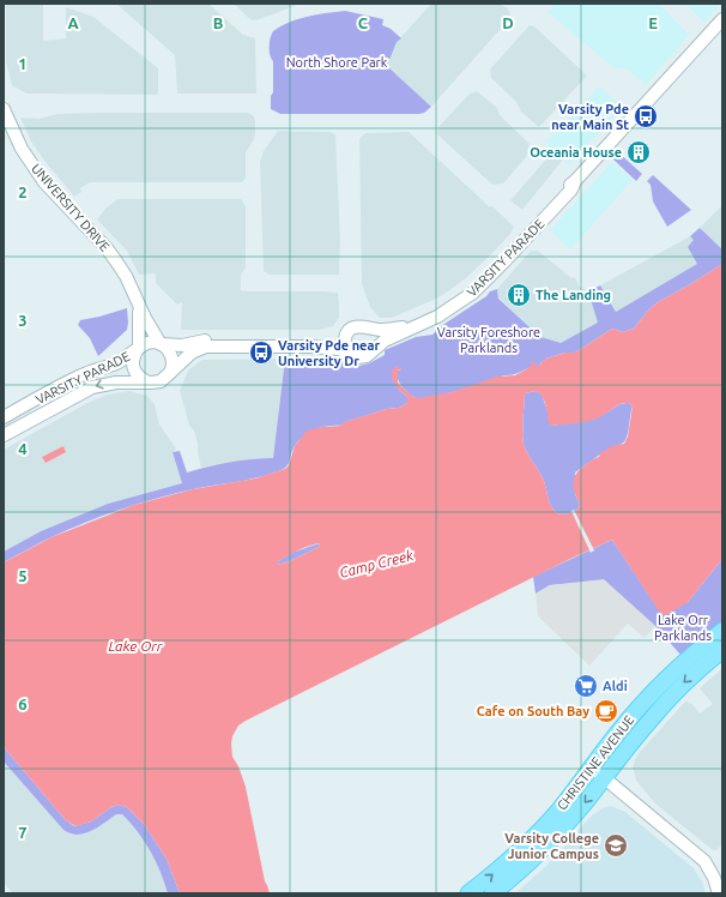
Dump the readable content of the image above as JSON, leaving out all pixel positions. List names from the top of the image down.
{
  "streets": {
    "main road": ["CHRISTINE AVENUE"],
    "street": ["UNIVERSITY DRIVE", "VARSITY PARADE"]
  },
  "crossings": [
    ["UNIVERSITY DRIVE", "VARSITY PARADE"]
  ],
  "water": ["Camp Creek", "Lake Orr"],
  "parks": ["North Shore Park", "Varsity Foreshore Parklands", "Lake Orr Parklands"],
  "places": {
    "bus stop": ["Varsity Pde near Main St", "Varsity Pde near University Dr"],
    "building": ["Oceania House", "The Landing"],
    "supermarket": ["Aldi"],
    "cafe": ["Cafe on South Bay"],
    "school or university": ["Varsity College Junior Campus"]
  },
  "grid": {
    "columns": [
      "A",
      "B",
      "C",
      "D",
      "E"
    ],
    "rows": [
      "1",
      "2",
      "3",
      "4",
      "5",
      "6",
      "7"
    ]
  }
}
